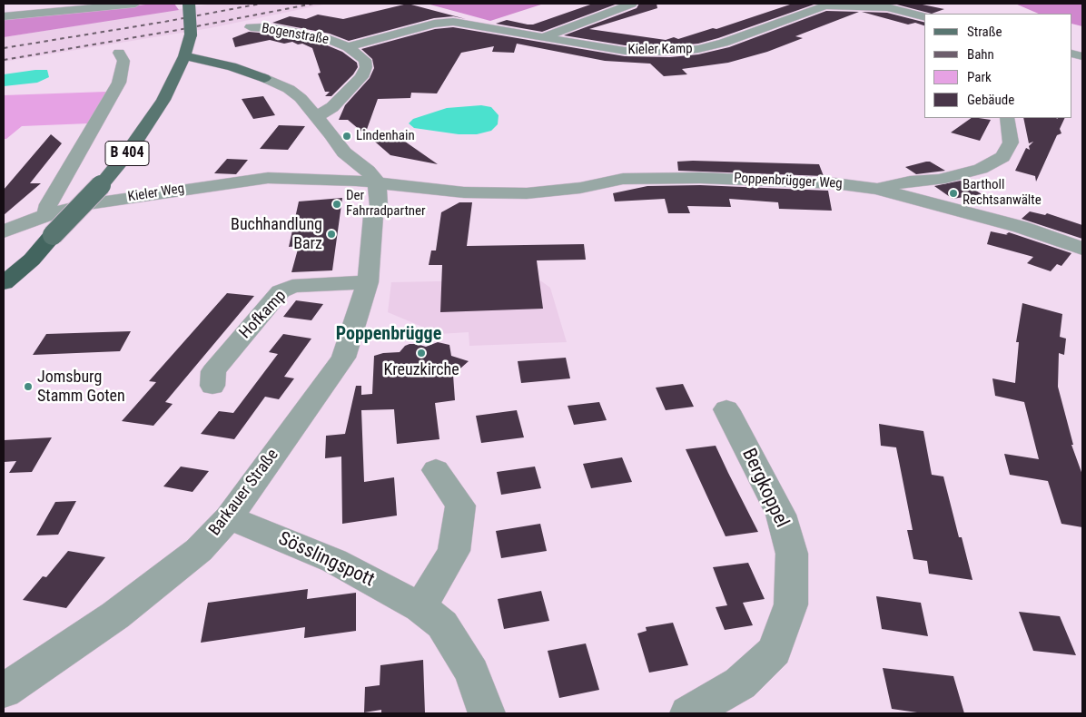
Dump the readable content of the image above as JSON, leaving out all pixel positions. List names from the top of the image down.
{
  "streets": {
    "highway": ["B 404"],
    "street": [
      "Bogenstraße",
      "Kieler Kamp",
      "Poppenbrügger Weg",
      "Kieler Weg",
      "Hofkamp",
      "Bergkoppel",
      "Barkauer Straße",
      "Sösslingspott"
    ]
  },
  "crossings": [
    ["Bogenstraße", "Kieler Kamp"],
    ["Poppenbrügger Weg", "Kieler Weg"],
    ["Poppenbrügger Weg", "Barkauer Straße"],
    ["Kieler Weg", "Barkauer Straße"],
    ["Hofkamp", "Barkauer Straße"],
    ["Barkauer Straße", "Sösslingspott"]
  ],
  "districts": ["Poppenbrügge"],
  "places": [
    "Lindenhain",
    "Bartholl Rechtsanwälte",
    "Der Fahrradpartner",
    "Buchhandlung Barz",
    "Kreuzkirche",
    "Jomsburg Stamm Goten"
  ],
  "legend": [
    "Straße",
    "Bahn",
    "Park",
    "Gebäude"
  ]
}
